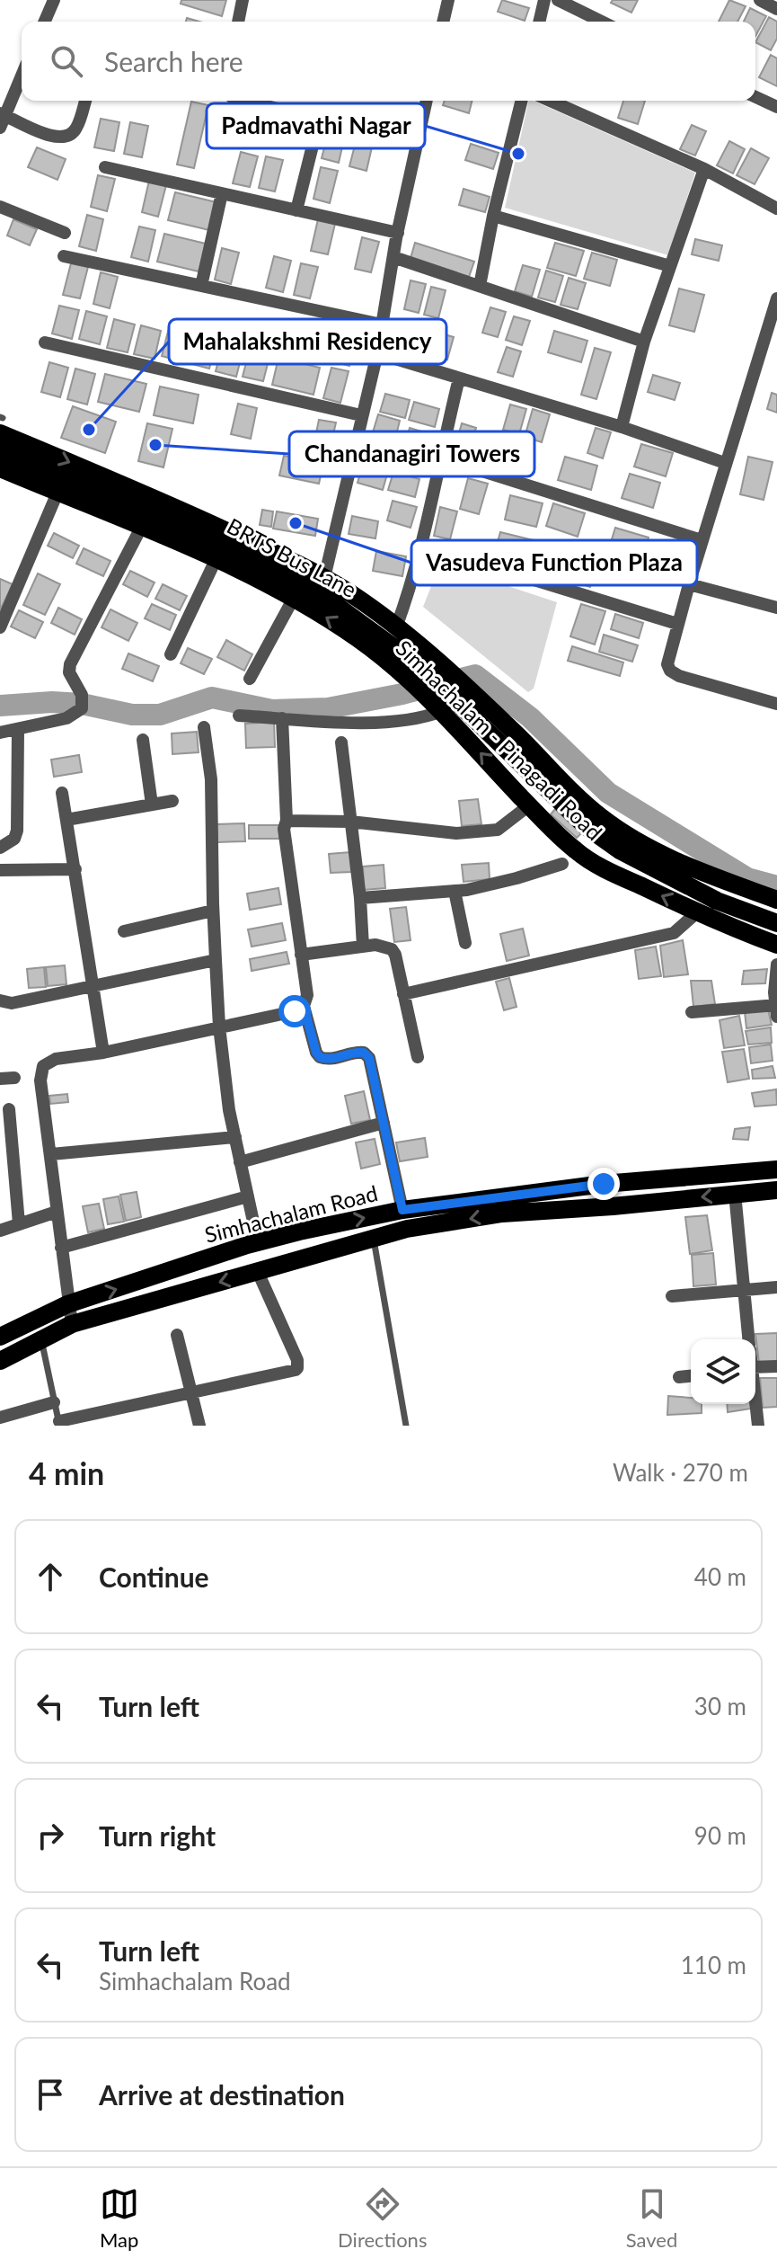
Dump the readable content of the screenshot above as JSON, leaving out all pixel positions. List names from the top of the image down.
{
  "streets": {
    "main road": ["BRTS Bus Lane", "Simhachalam - Pinagadi Road", "Simhachalam Road"]
  },
  "places": [
    "Padmavathi Nagar",
    "Mahalakshmi Residency",
    "Chandanagiri Towers",
    "Vasudeva Function Plaza"
  ],
  "page": {
    "search": "Search here",
    "heading": ["4 min", "Walk · 270 m"],
    "list": [
      ["Continue", "40 m"],
      ["Turn left", "30 m"],
      ["Turn right", "90 m"],
      ["Turn left", "Simhachalam Road", "110 m"],
      "Arrive at destination"
    ],
    "nav": ["Map", "Directions", "Saved"]
  }
}
